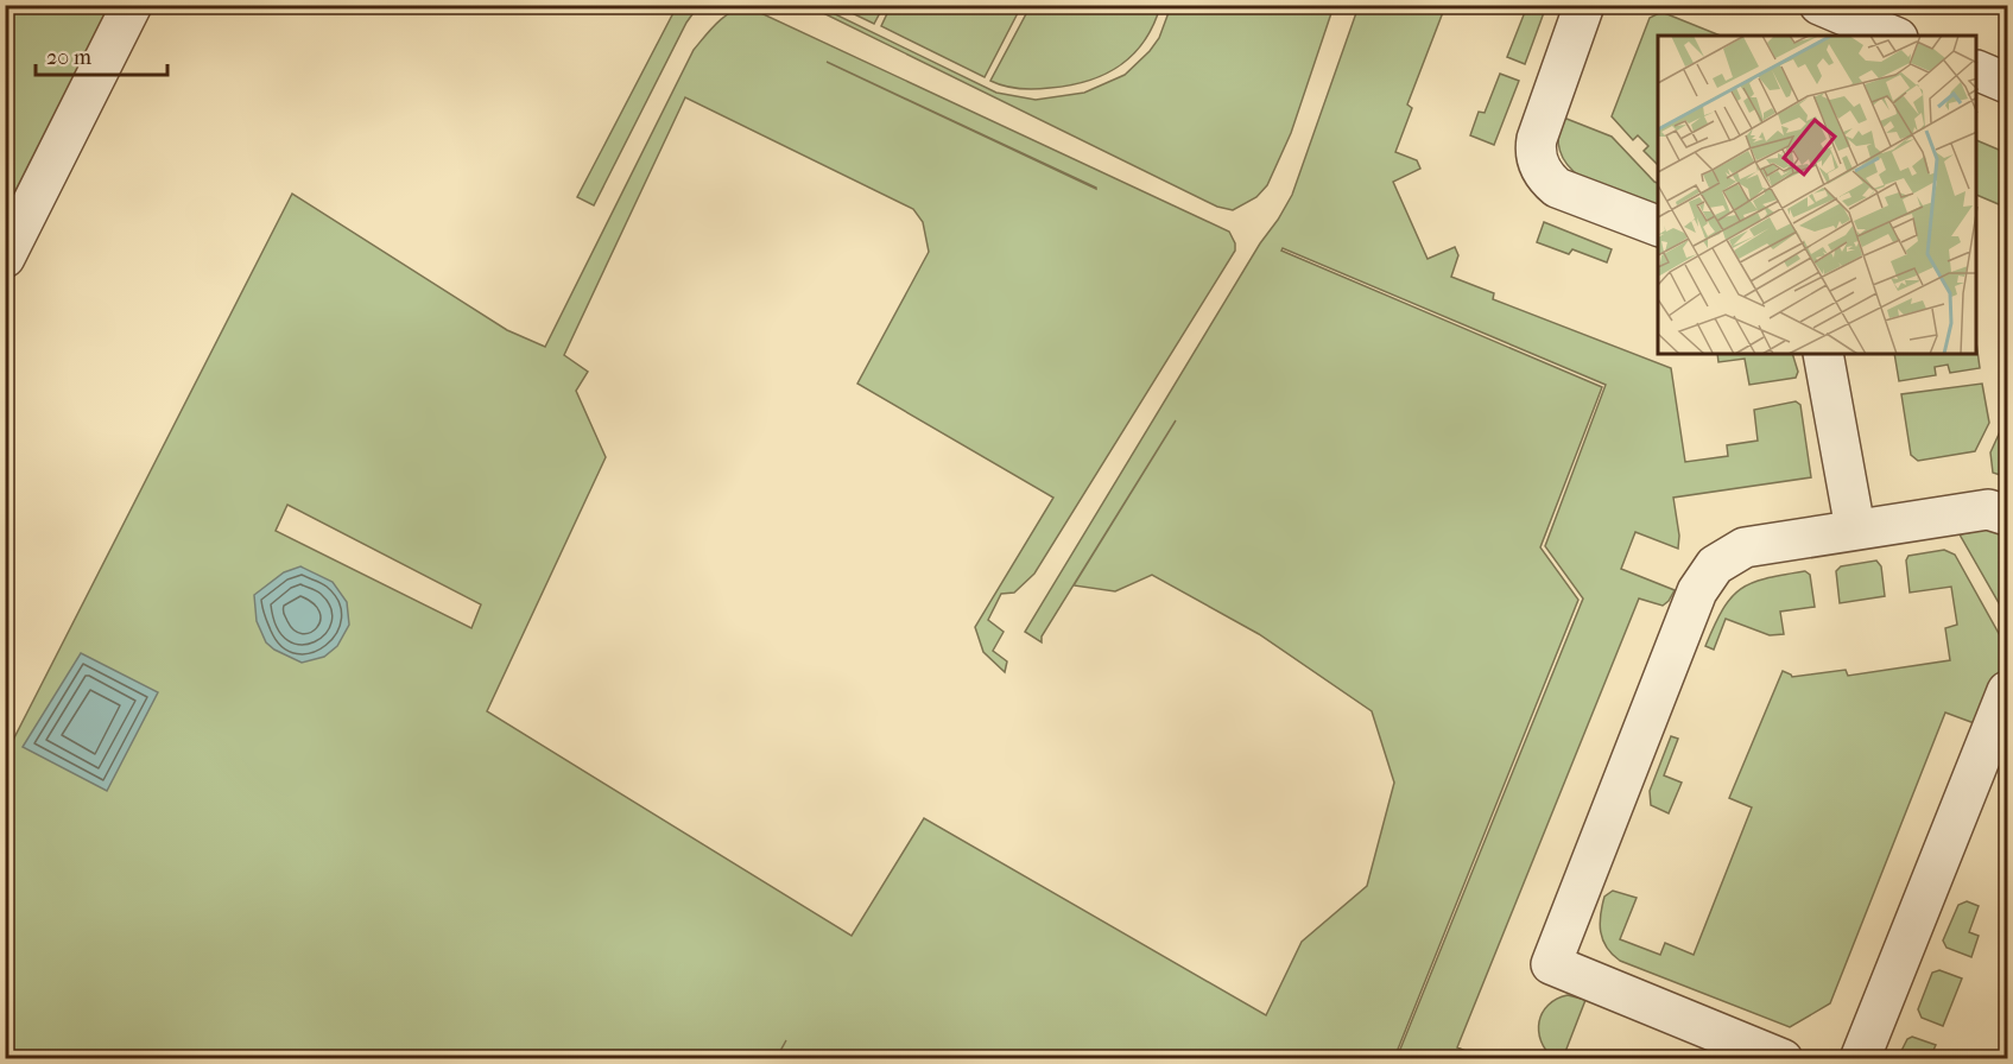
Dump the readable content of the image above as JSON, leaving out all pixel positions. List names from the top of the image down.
{
  "scale_bar": "20 m"
}
